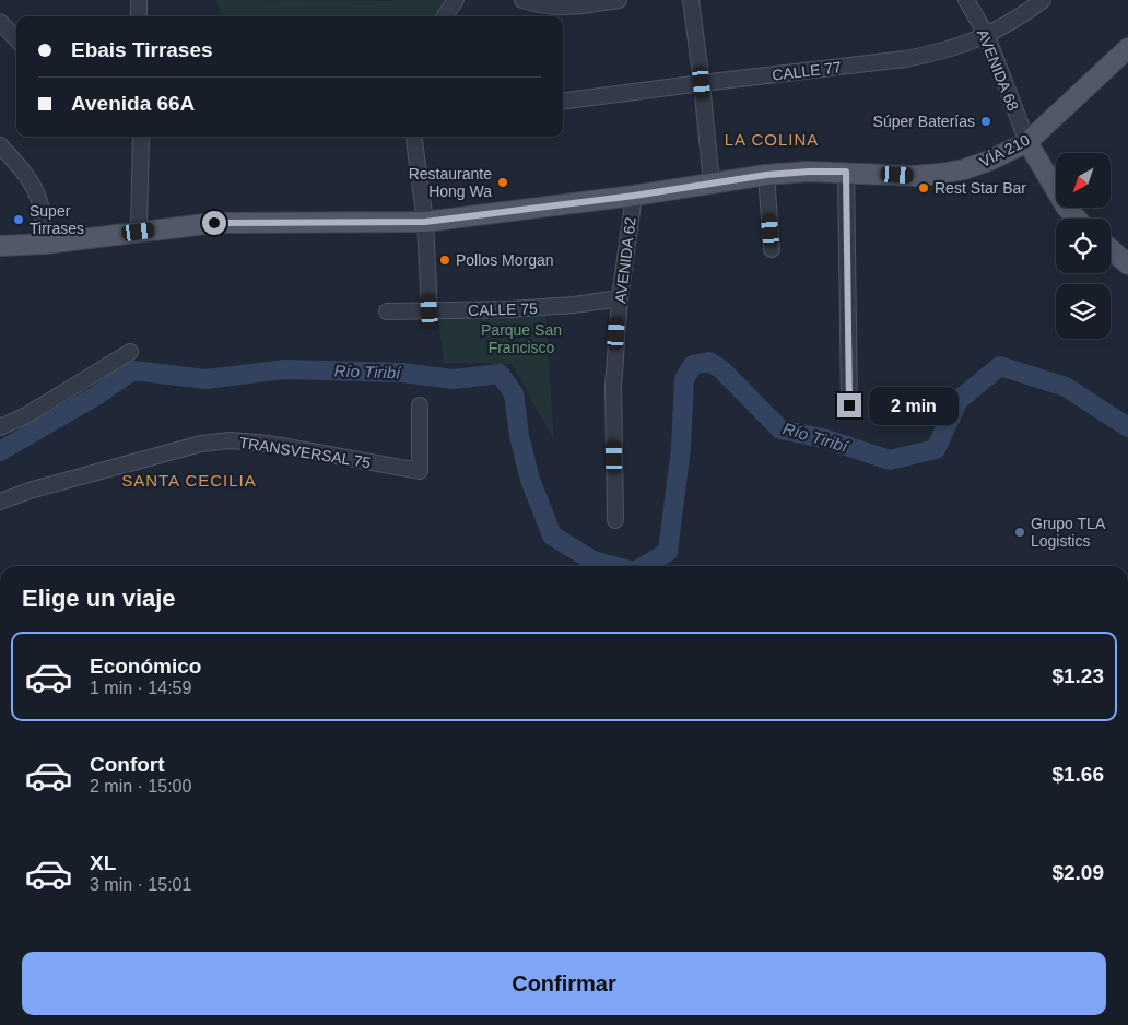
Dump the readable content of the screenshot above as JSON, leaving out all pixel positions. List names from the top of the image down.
{
  "streets": {
    "main road": ["VÍA 210"],
    "street": [
      "AVENIDA 68",
      "CALLE 77",
      "AVENIDA 62",
      "CALLE 75",
      "TRANSVERSAL 75"
    ]
  },
  "crossings": [
    ["AVENIDA 68", "CALLE 77"],
    ["AVENIDA 68", "VÍA 210"],
    ["VÍA 210", "AVENIDA 62"],
    ["AVENIDA 62", "CALLE 75"]
  ],
  "districts": ["LA COLINA", "SANTA CECILIA"],
  "water": ["Río Tiribí"],
  "parks": ["Parque San Francisco"],
  "places": [
    "Súper Baterías",
    "Restaurante Hong Wa",
    "Rest Star Bar",
    "Super Tirrases",
    "Pollos Morgan",
    "Grupo TLA Logistics"
  ],
  "north": "bottom left",
  "page": {
    "banner": ["Ebais Tirrases", "Avenida 66A"],
    "bubble": "2 min",
    "heading": "Elige un viaje",
    "list": [
      {
        "name": "Económico",
        "note": "1 min · 14:59",
        "value": "$1.23"
      },
      {
        "name": "Confort",
        "note": "2 min · 15:00",
        "value": "$1.66"
      },
      {
        "name": "XL",
        "note": "3 min · 15:01",
        "value": "$2.09"
      }
    ],
    "buttons": "Confirmar"
  }
}
